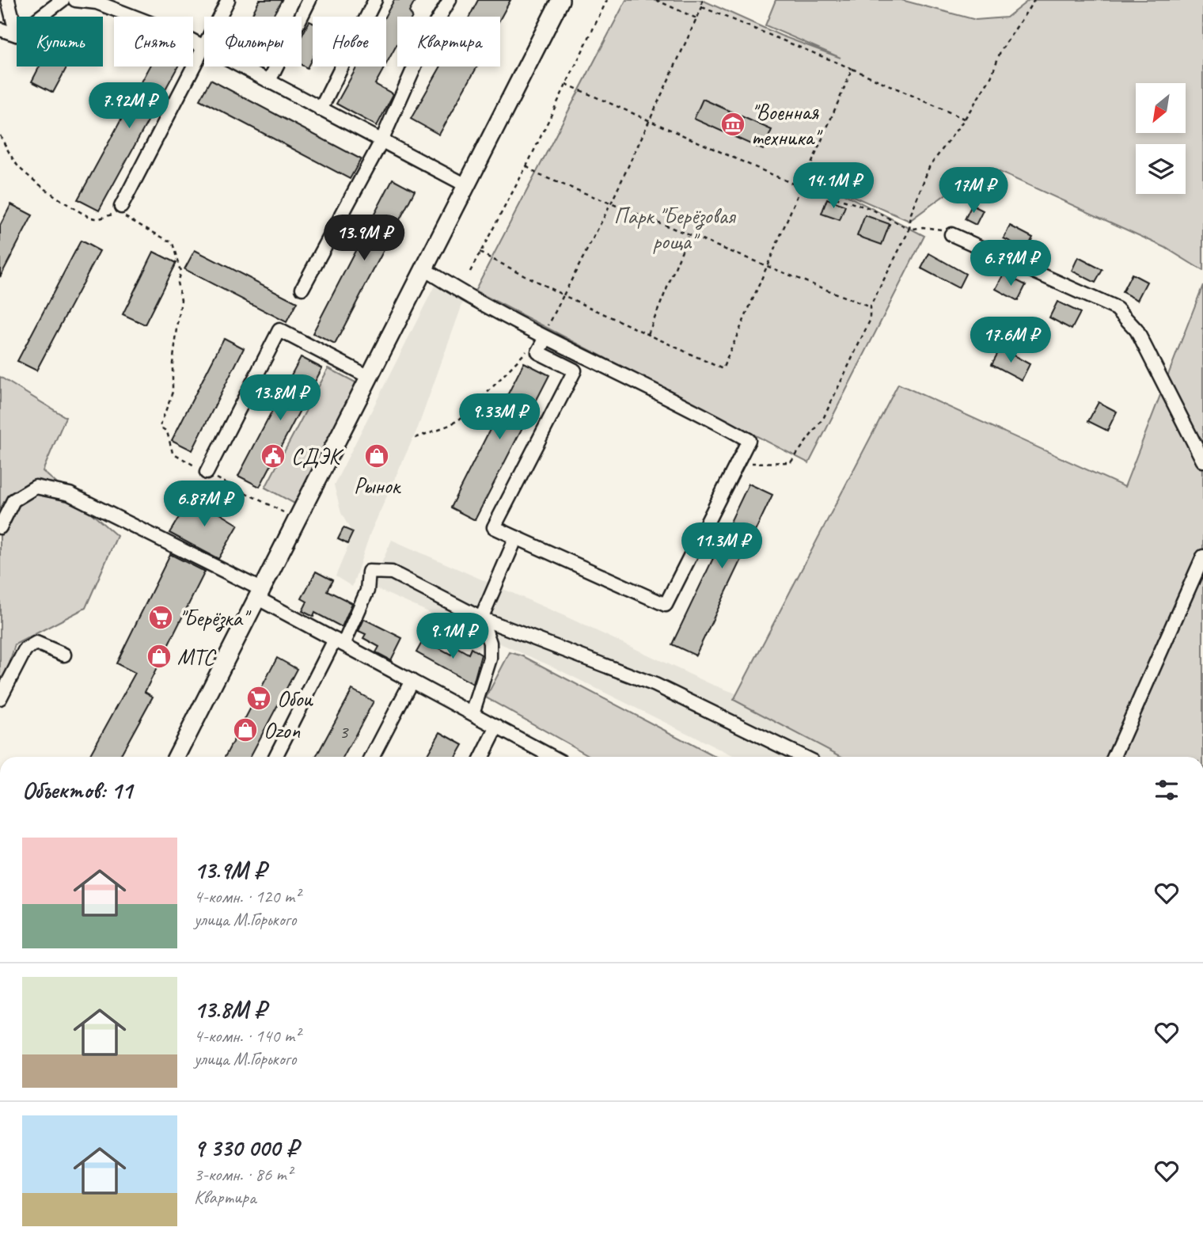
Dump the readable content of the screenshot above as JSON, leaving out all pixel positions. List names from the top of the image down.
{
  "parks": ["Парк \"Берёзовая роща\""],
  "places": {
    "museum": ["\"Военная техника\""],
    "public building": ["СДЭК"],
    "shop": ["Рынок", "МТС", "Ozon"],
    "supermarket": ["\"Берёзка\"", "Обои"]
  },
  "house_numbers": ["3"],
  "north": "bottom left",
  "page": {
    "chip": [
      "Купить",
      "Снять",
      "Фильтры",
      "Новое",
      "Квартира"
    ],
    "price": [
      "7.92M ₽",
      "14.1M ₽",
      "17M ₽",
      "13.9M ₽",
      "6.79M ₽",
      "17.6M ₽",
      "13.8M ₽",
      "9.33M ₽",
      "6.87M ₽",
      "11.3M ₽",
      "9.1M ₽"
    ],
    "heading": "Объектов: 11",
    "list": [
      {
        "name": "13.9M ₽",
        "note": "4-комн. · 120 m² · улица М.Горького"
      },
      {
        "name": "13.8M ₽",
        "note": "4-комн. · 140 m² · улица М.Горького"
      },
      {
        "name": "9 330 000 ₽",
        "note": "3-комн. · 86 m² · Квартира"
      }
    ]
  }
}
